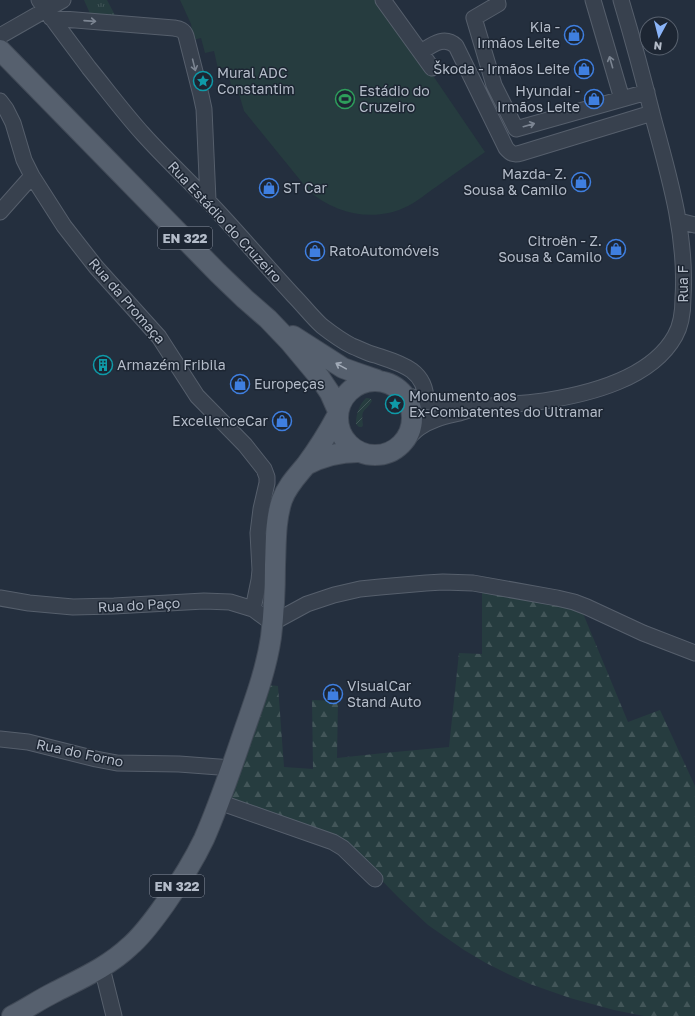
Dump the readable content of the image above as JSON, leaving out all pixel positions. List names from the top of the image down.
{
  "streets": {
    "main road": ["EN 322"],
    "street": [
      "Rua Estádio do Cruzeiro",
      "Rua F",
      "Rua da Promaça",
      "Rua do Paço",
      "Rua do Forno"
    ]
  },
  "crossings": [
    ["EN 322", "Rua do Paço"],
    ["EN 322", "Rua do Forno"],
    ["Rua da Promaça", "Rua do Paço"]
  ],
  "places": {
    "shop": [
      "Kia - Irmãos Leite",
      "Škoda - Irmãos Leite",
      "Hyundai - Irmãos Leite",
      "Mazda- Z. Sousa & Camilo",
      "ST Car",
      "Citroën - Z. Sousa & Camilo",
      "RatoAutomóveis",
      "Europeças",
      "ExcellenceCar",
      "VisualCar Stand Auto"
    ],
    "place": ["Mural ADC Constantim", "Monumento aos Ex-Combatentes do Ultramar"],
    "sports": ["Estádio do Cruzeiro"],
    "building": ["Armazém Fribila"]
  },
  "north": "bottom"
}
